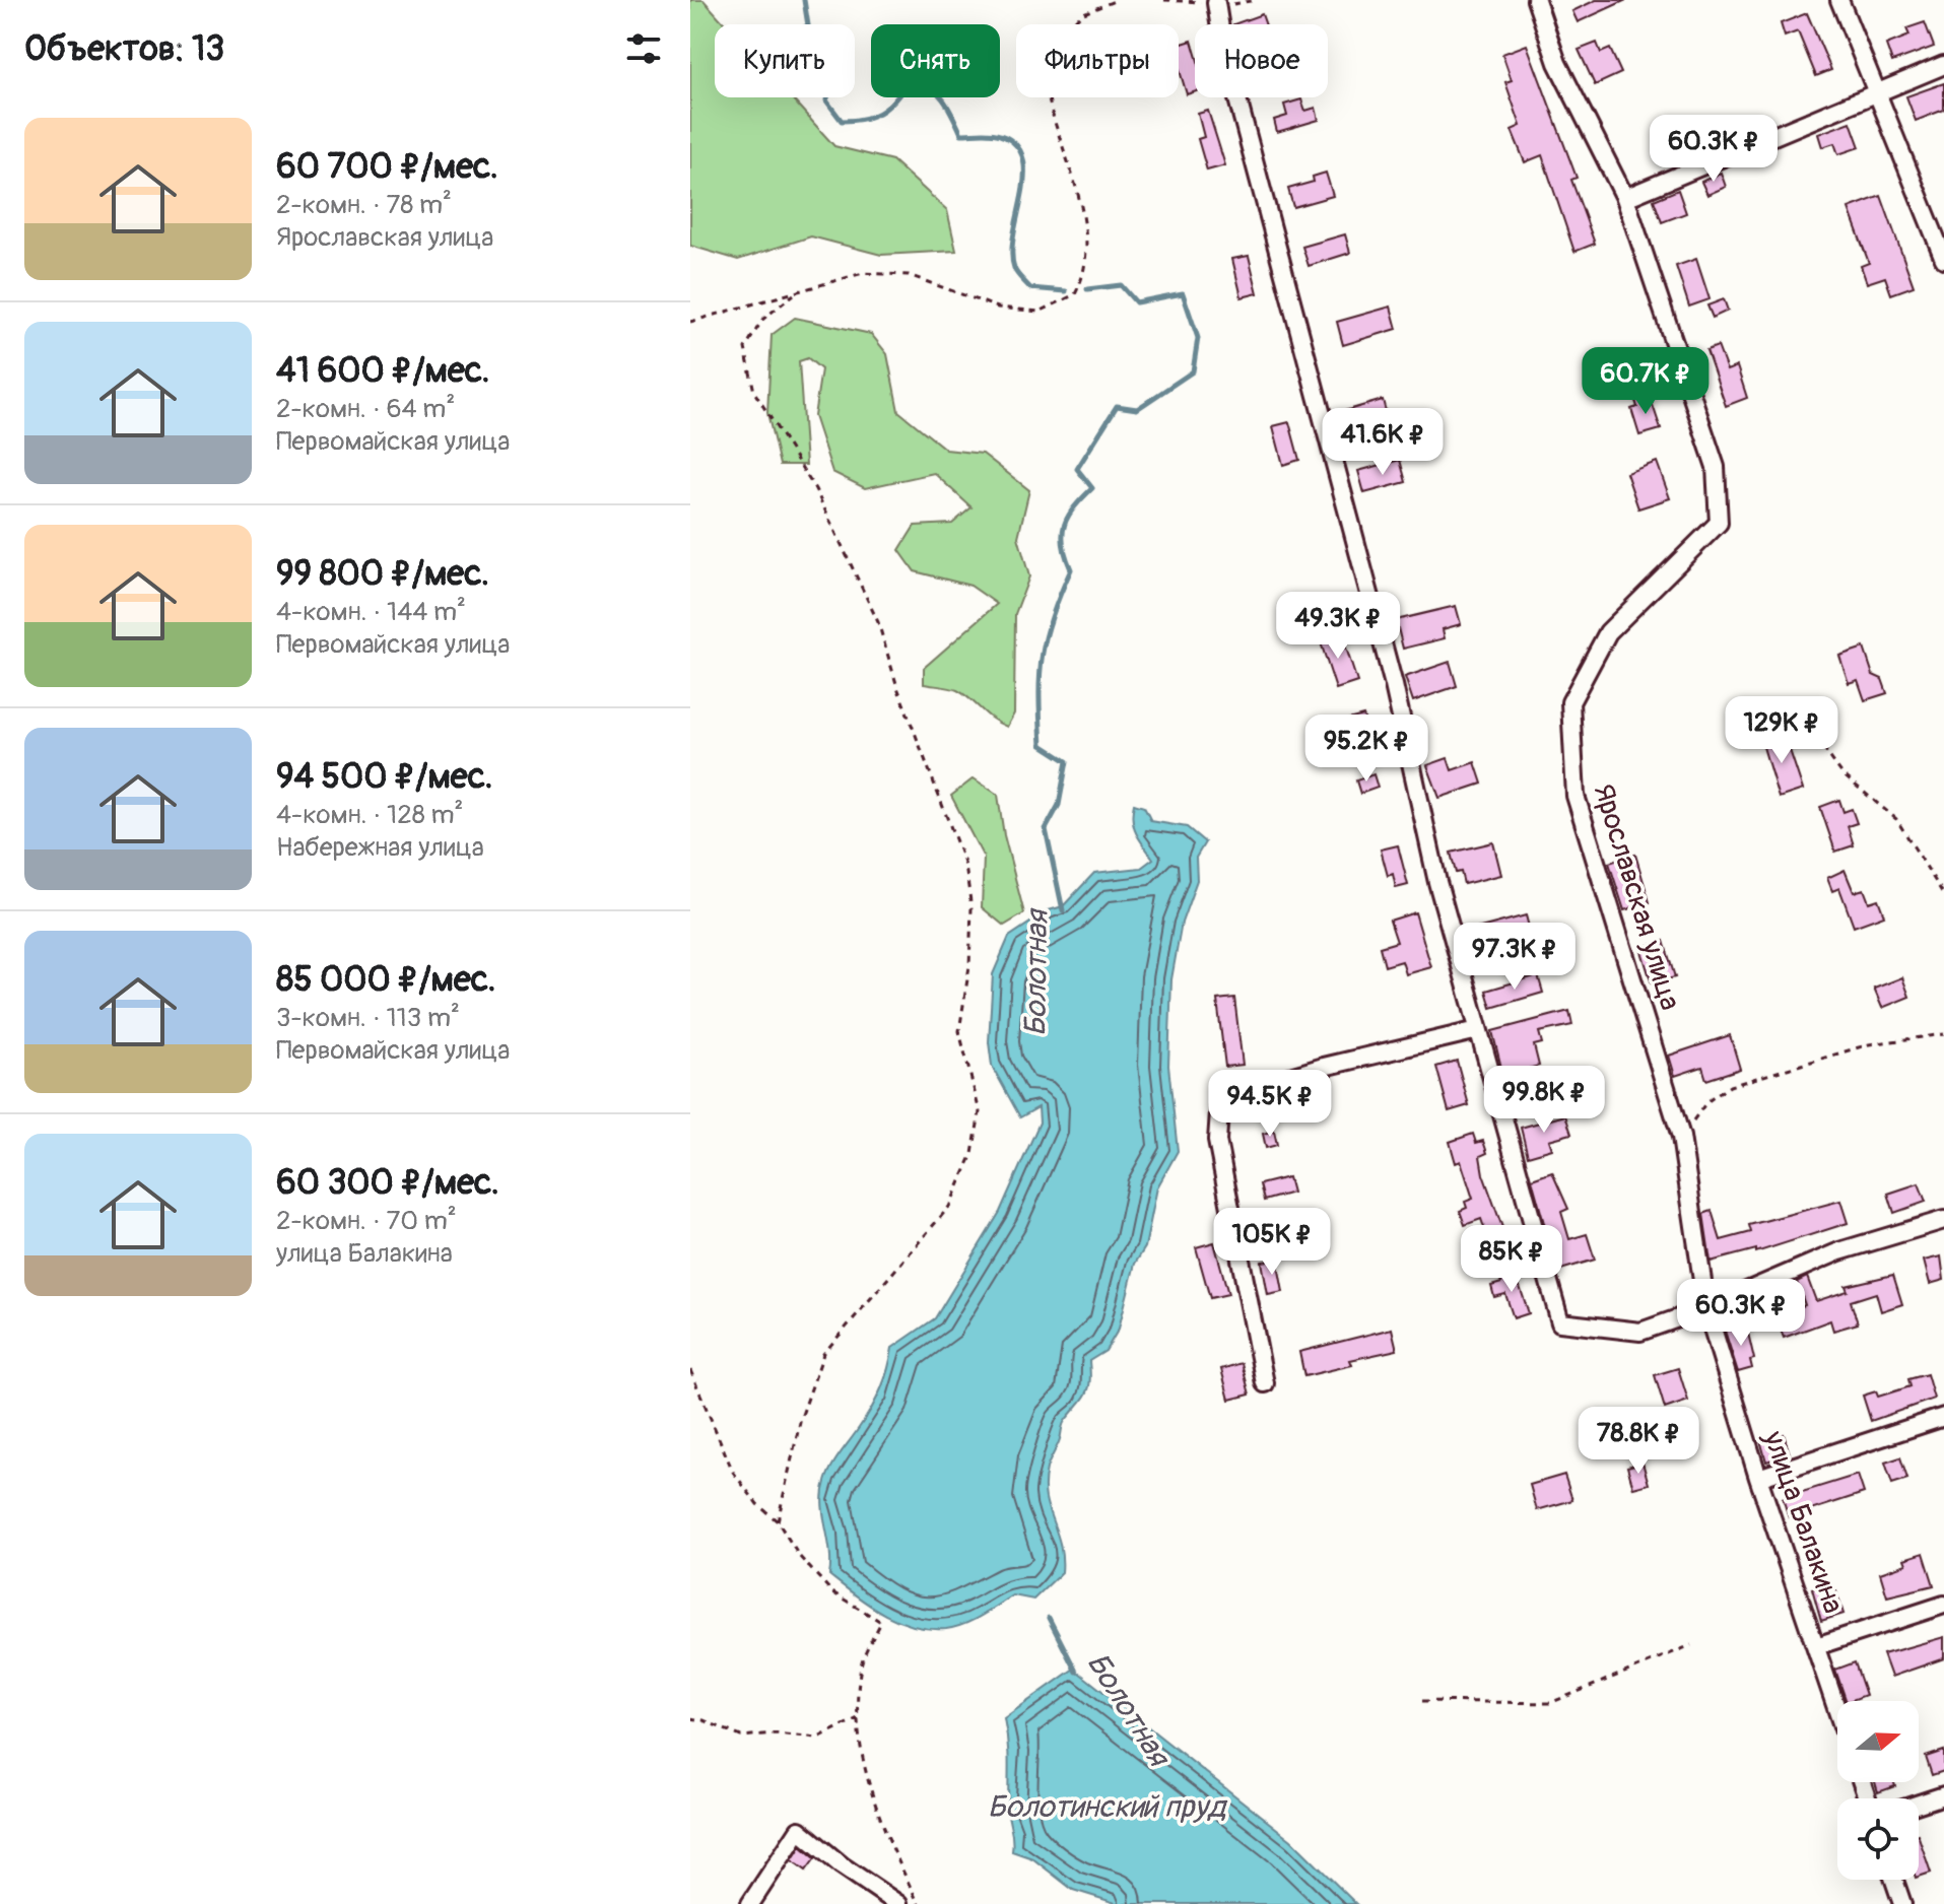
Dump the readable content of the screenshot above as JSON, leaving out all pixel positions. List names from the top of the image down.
{
  "streets": {
    "street": ["Ярославская улица", "улица Балакина"]
  },
  "crossings": [
    ["Ярославская улица", "улица Балакина"]
  ],
  "water": ["Болотная", "Болотинский пруд"],
  "north": "right",
  "page": {
    "heading": "Объектов: 13",
    "chip": [
      "Купить",
      "Снять",
      "Фильтры",
      "Новое"
    ],
    "list": [
      {
        "name": "60 700 ₽/мес.",
        "note": "2-комн. · 78 m² · Ярославская улица"
      },
      {
        "name": "41 600 ₽/мес.",
        "note": "2-комн. · 64 m² · Первомайская улица"
      },
      {
        "name": "99 800 ₽/мес.",
        "note": "4-комн. · 144 m² · Первомайская улица"
      },
      {
        "name": "94 500 ₽/мес.",
        "note": "4-комн. · 128 m² · Набережная улица"
      },
      {
        "name": "85 000 ₽/мес.",
        "note": "3-комн. · 113 m² · Первомайская улица"
      },
      {
        "name": "60 300 ₽/мес.",
        "note": "2-комн. · 70 m² · улица Балакина"
      }
    ],
    "price": [
      "60.3K ₽",
      "60.7K ₽",
      "41.6K ₽",
      "49.3K ₽",
      "129K ₽",
      "95.2K ₽",
      "97.3K ₽",
      "99.8K ₽",
      "94.5K ₽",
      "105K ₽",
      "85K ₽",
      "60.3K ₽",
      "78.8K ₽"
    ]
  }
}
